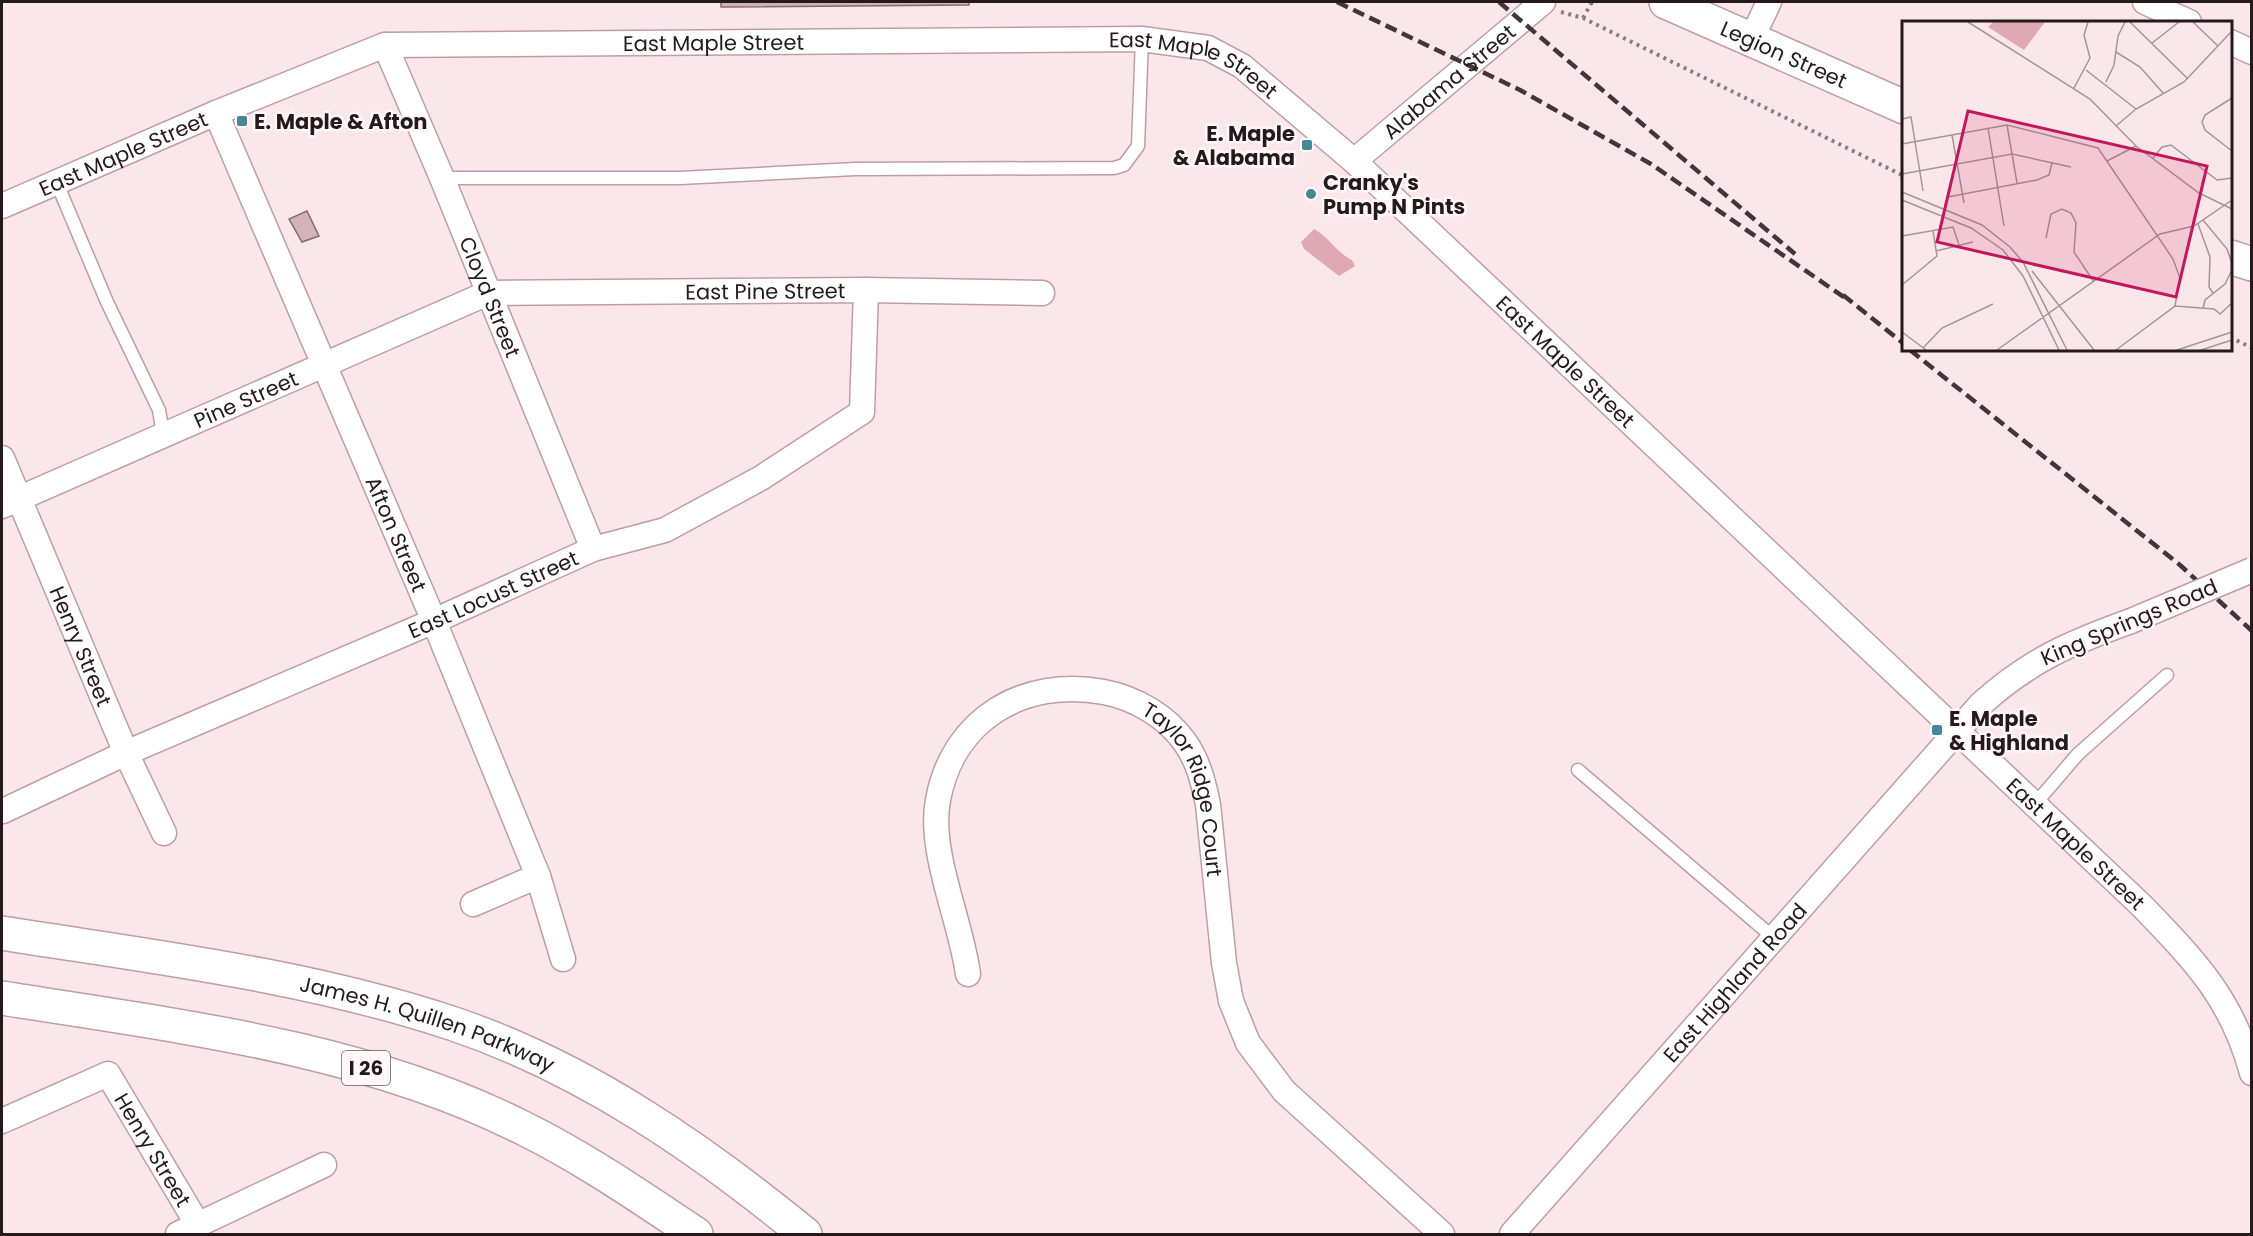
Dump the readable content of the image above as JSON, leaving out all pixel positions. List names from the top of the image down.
{
  "streets": {
    "main road": ["Legion Street", "James H. Quillen Parkway", "I 26"],
    "street": [
      "East Maple Street",
      "Alabama Street",
      "East Pine Street",
      "Cloyd Street",
      "Pine Street",
      "Afton Street",
      "East Locust Street",
      "King Springs Road",
      "Henry Street",
      "Taylor Ridge Court",
      "East Highland Road"
    ]
  },
  "crossings": [
    ["East Maple Street", "Alabama Street"],
    ["East Maple Street", "Cloyd Street"],
    ["East Maple Street", "Afton Street"],
    ["East Maple Street", "King Springs Road"],
    ["East Maple Street", "East Highland Road"],
    ["East Pine Street", "Cloyd Street"],
    ["East Pine Street", "Pine Street"],
    ["East Pine Street", "East Locust Street"],
    ["Cloyd Street", "Pine Street"],
    ["Cloyd Street", "East Locust Street"],
    ["Pine Street", "Afton Street"],
    ["Pine Street", "Henry Street"],
    ["Afton Street", "East Locust Street"],
    ["East Locust Street", "Henry Street"],
    ["King Springs Road", "East Highland Road"]
  ],
  "places": {
    "transit": ["E. Maple & Afton", "E. Maple & Alabama", "E. Maple & Highland"],
    "other": ["Cranky's Pump N Pints"]
  }
}
